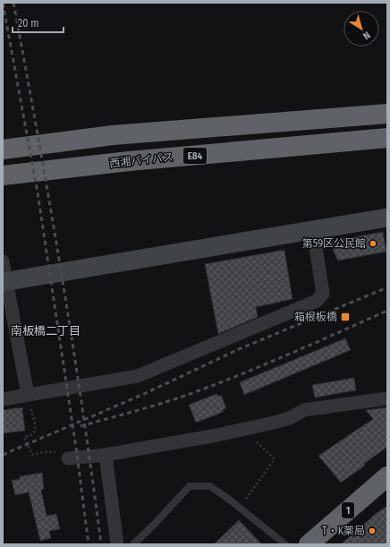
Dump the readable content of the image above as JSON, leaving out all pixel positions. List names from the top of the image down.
{
  "streets": {
    "highway": ["E84", "西湘バイパス", "1"]
  },
  "districts": ["南板橋二丁目"],
  "places": {
    "other": ["第59区公民館", "T・K薬局"],
    "transit": ["箱根板橋"]
  },
  "scale_bar": "20 m",
  "north": "bottom right"
}
